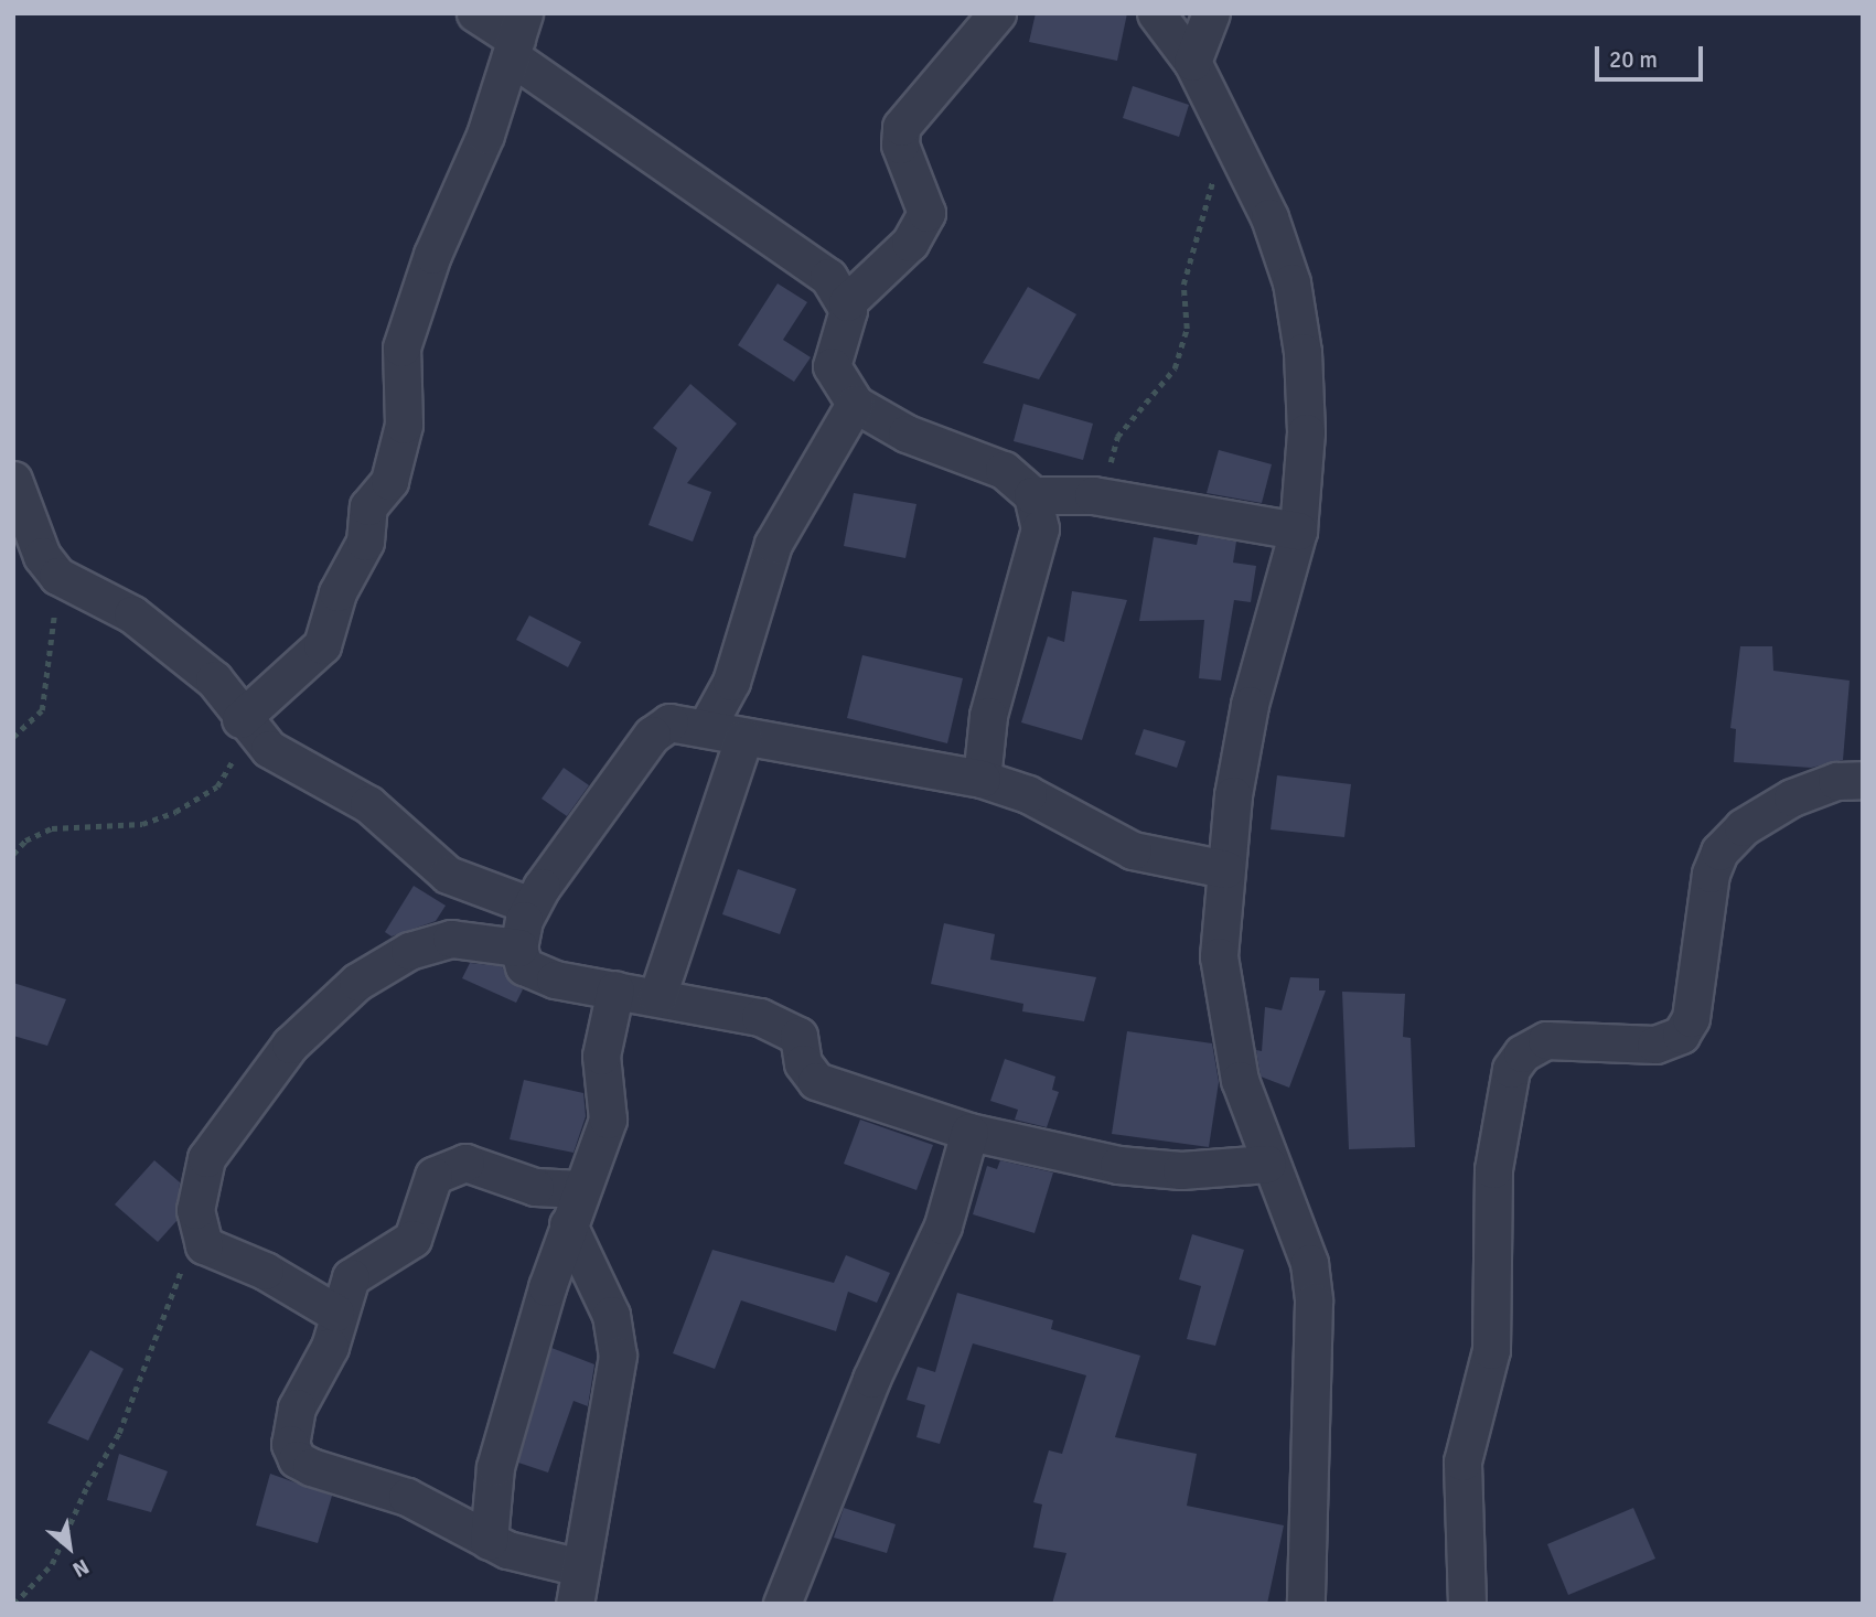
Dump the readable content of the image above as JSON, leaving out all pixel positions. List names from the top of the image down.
{
  "scale_bar": "20 m",
  "north": "bottom right"
}
